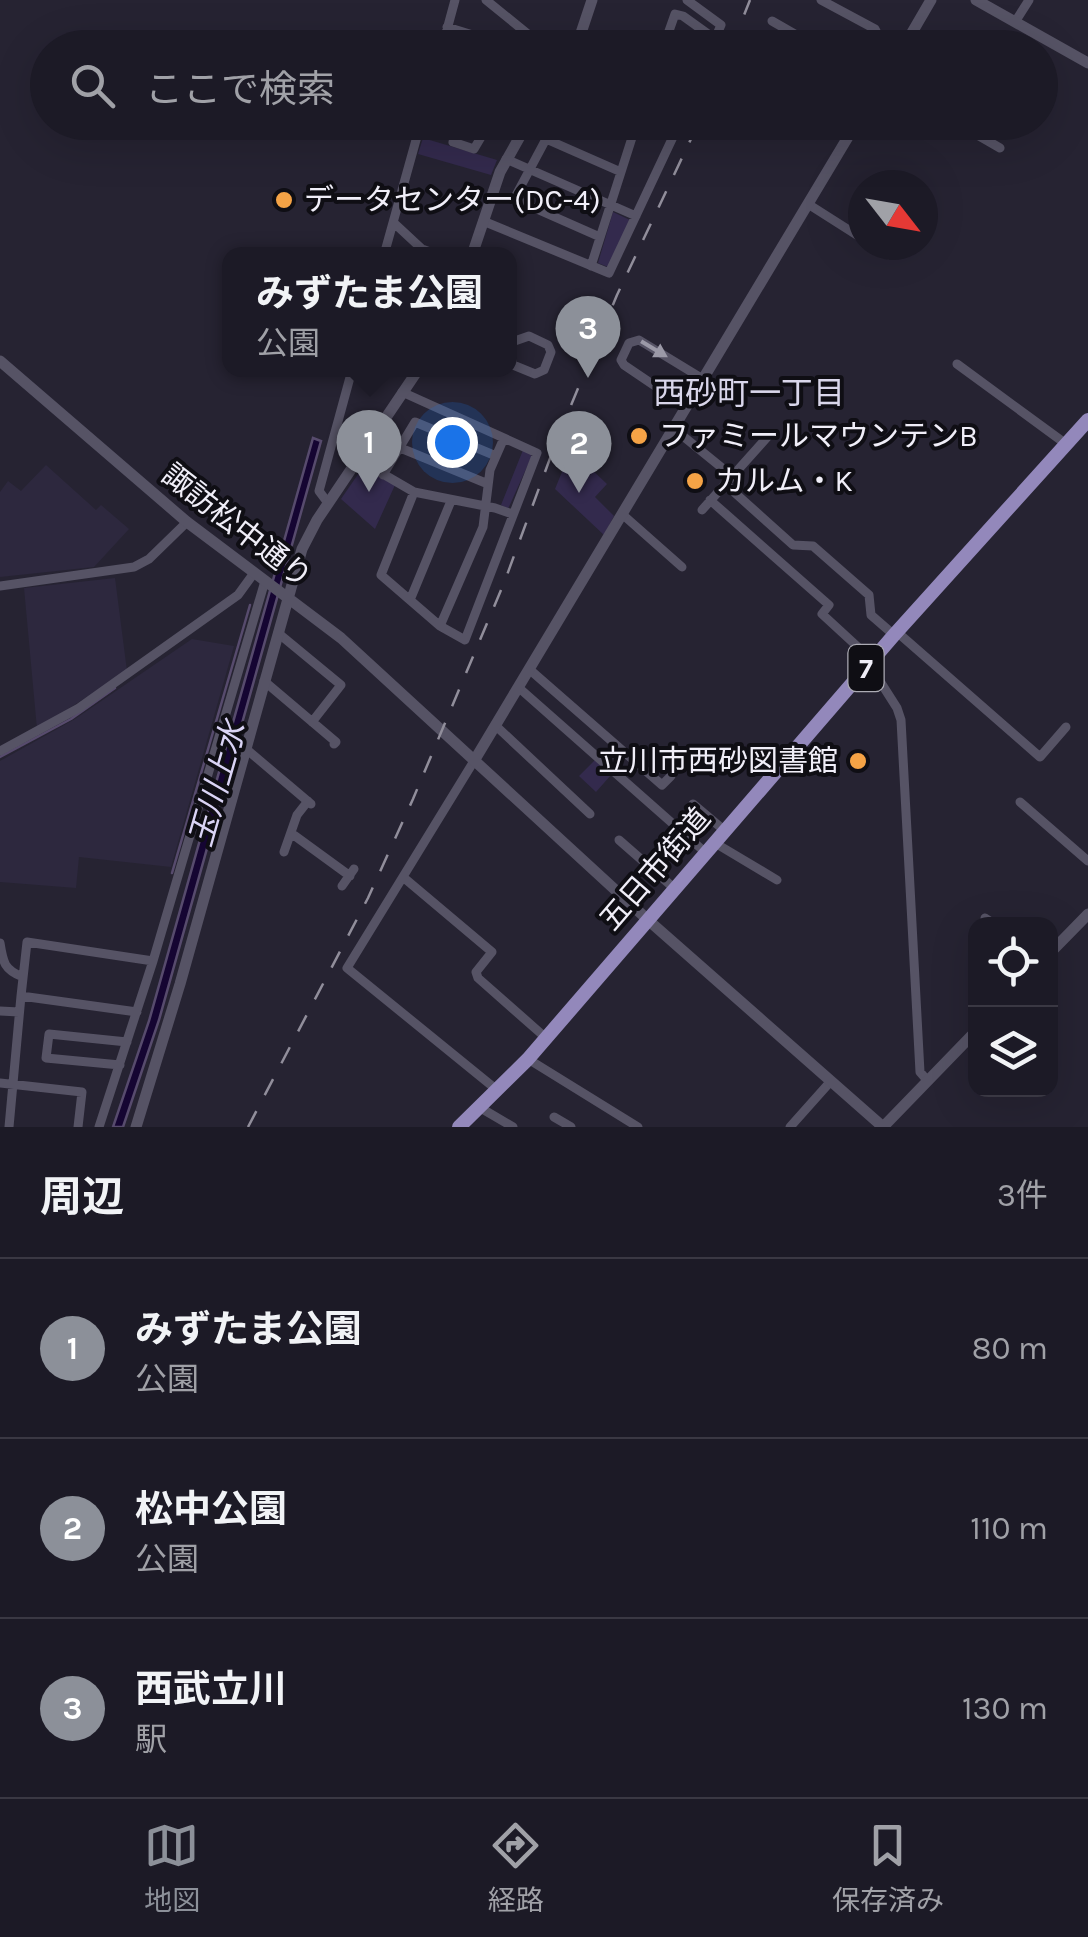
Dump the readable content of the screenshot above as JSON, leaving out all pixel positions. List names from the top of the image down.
{
  "streets": {
    "main road": ["7", "五日市街道"],
    "street": ["諏訪松中通り"]
  },
  "crossings": [
    ["諏訪松中通り", "五日市街道"]
  ],
  "districts": ["西砂町一丁目"],
  "water": ["玉川上水"],
  "places": [
    "データセンター(DC-4)",
    "ファミールマウンテンB",
    "カルム・K",
    "立川市西砂図書館"
  ],
  "north": "bottom right",
  "page": {
    "search": "ここで検索",
    "popup": ["みずたま公園", "公園"],
    "pins": ["3", "1", "2"],
    "heading": ["周辺", "3件"],
    "list": [
      {
        "mark": "1",
        "name": "みずたま公園",
        "note": "公園",
        "value": "80 m"
      },
      {
        "mark": "2",
        "name": "松中公園",
        "note": "公園",
        "value": "110 m"
      },
      {
        "mark": "3",
        "name": "西武立川",
        "note": "駅",
        "value": "130 m"
      }
    ],
    "nav": ["地図", "経路", "保存済み"]
  }
}
